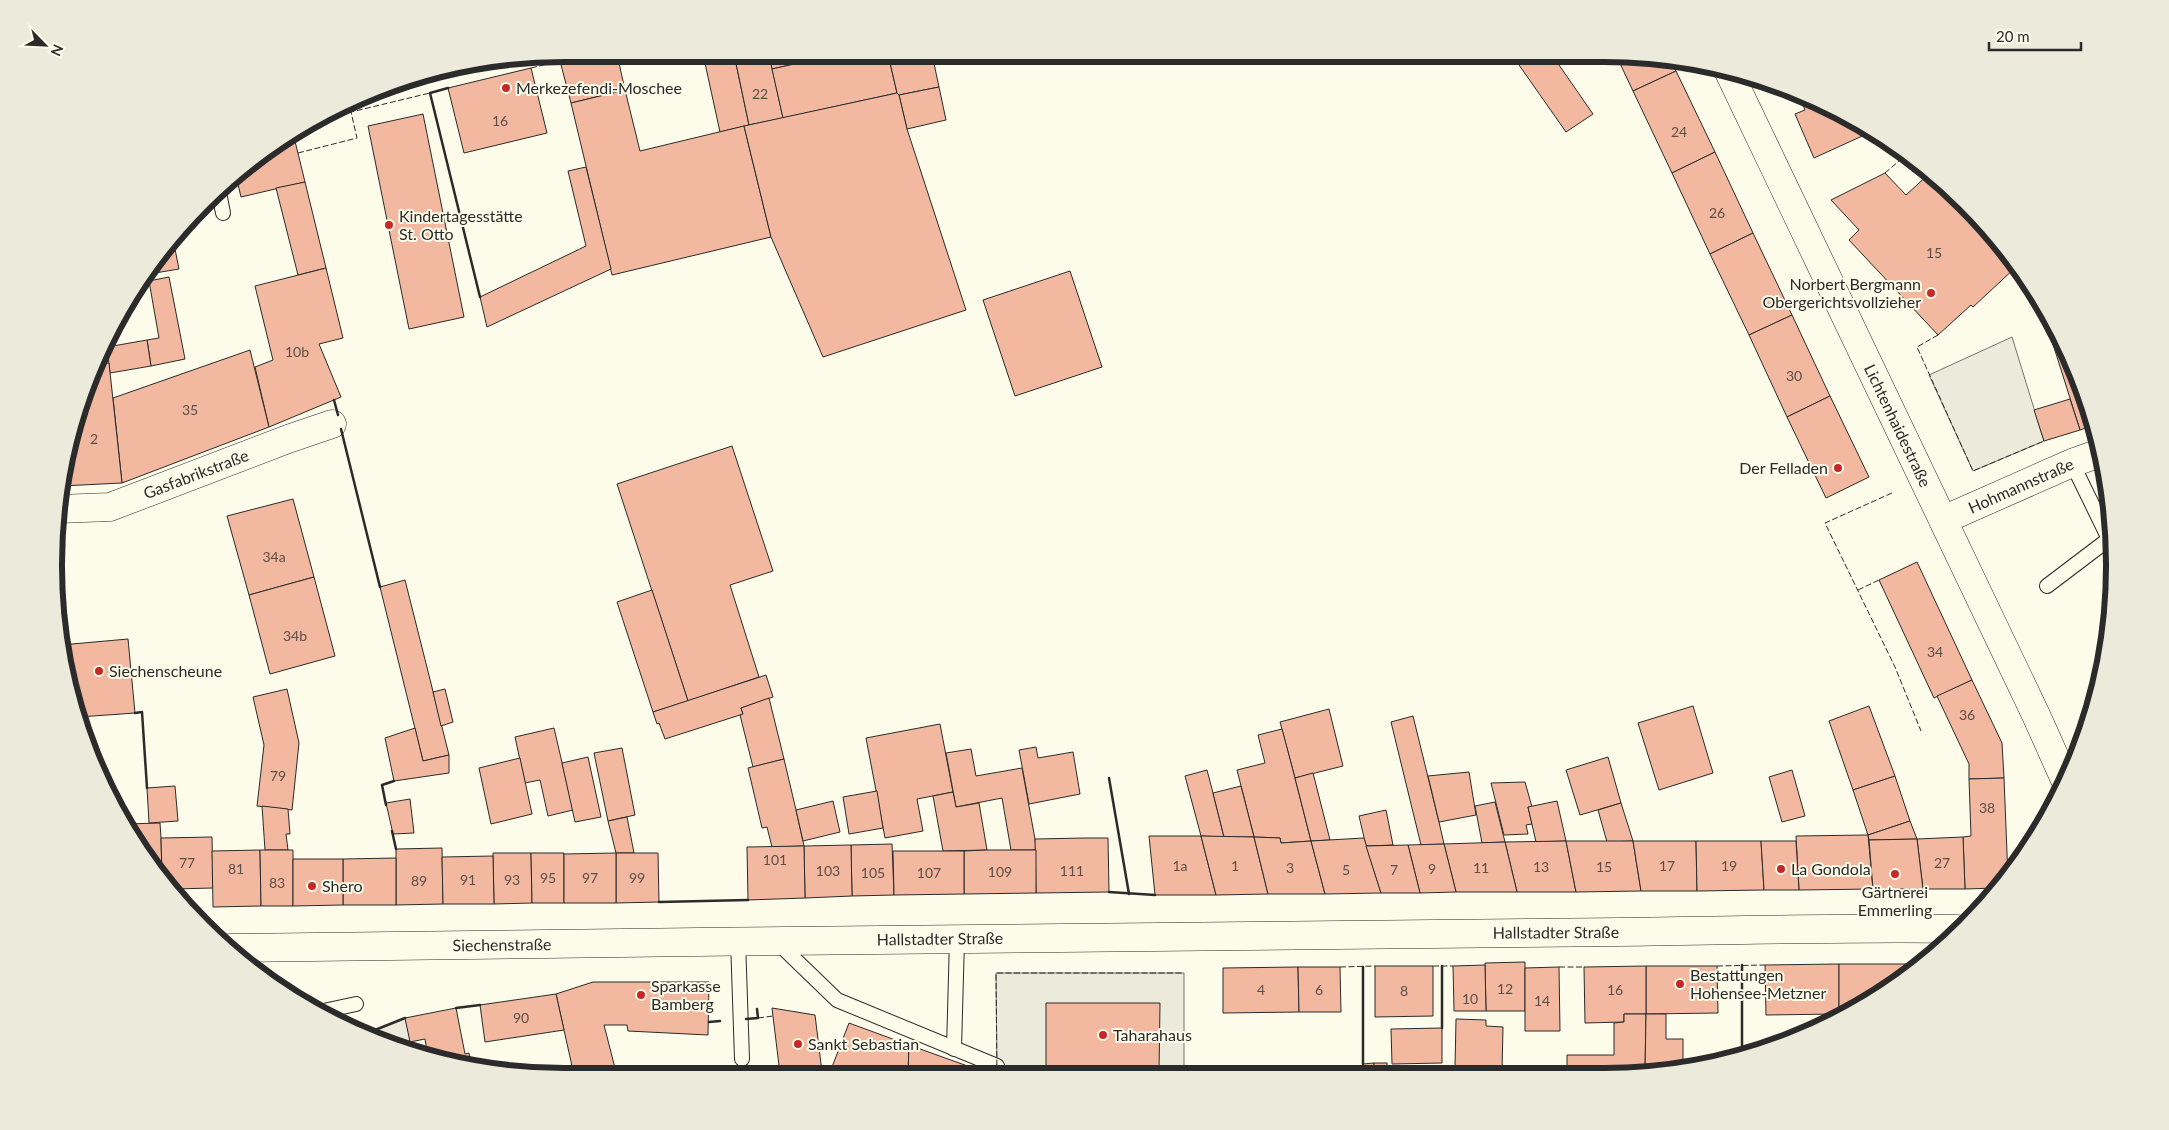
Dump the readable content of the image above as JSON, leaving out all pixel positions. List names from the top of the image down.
{
  "streets": {
    "main road": [
      "Lichtenhaidestraße",
      "Gasfabrikstraße",
      "Hohmannstraße",
      "Hallstadter Straße",
      "Siechenstraße"
    ]
  },
  "crossings": [
    ["Lichtenhaidestraße", "Hohmannstraße"],
    ["Hallstadter Straße", "Siechenstraße"]
  ],
  "places": [
    "Merkezefendi-Moschee",
    "Kindertagesstätte St. Otto",
    "Norbert Bergmann Obergerichtsvollzieher",
    "Der Felladen",
    "Siechenscheune",
    "La Gondola",
    "Gärtnerei Emmerling",
    "Shero",
    "Bestattungen Hohensee-Metzner",
    "Sparkasse Bamberg",
    "Taharahaus",
    "Sankt Sebastian"
  ],
  "house_numbers": [
    "22",
    "16",
    "24",
    "26",
    "15",
    "10b",
    "30",
    "35",
    "2",
    "34a",
    "34b",
    "34",
    "36",
    "79",
    "38",
    "101",
    "77",
    "27",
    "1a",
    "1",
    "17",
    "19",
    "13",
    "15",
    "3",
    "11",
    "81",
    "9",
    "5",
    "7",
    "103",
    "111",
    "109",
    "105",
    "107",
    "95",
    "97",
    "99",
    "91",
    "93",
    "89",
    "83",
    "12",
    "4",
    "6",
    "16",
    "8",
    "10",
    "14",
    "90"
  ],
  "scale_bar": "20 m",
  "north": "bottom right"
}
